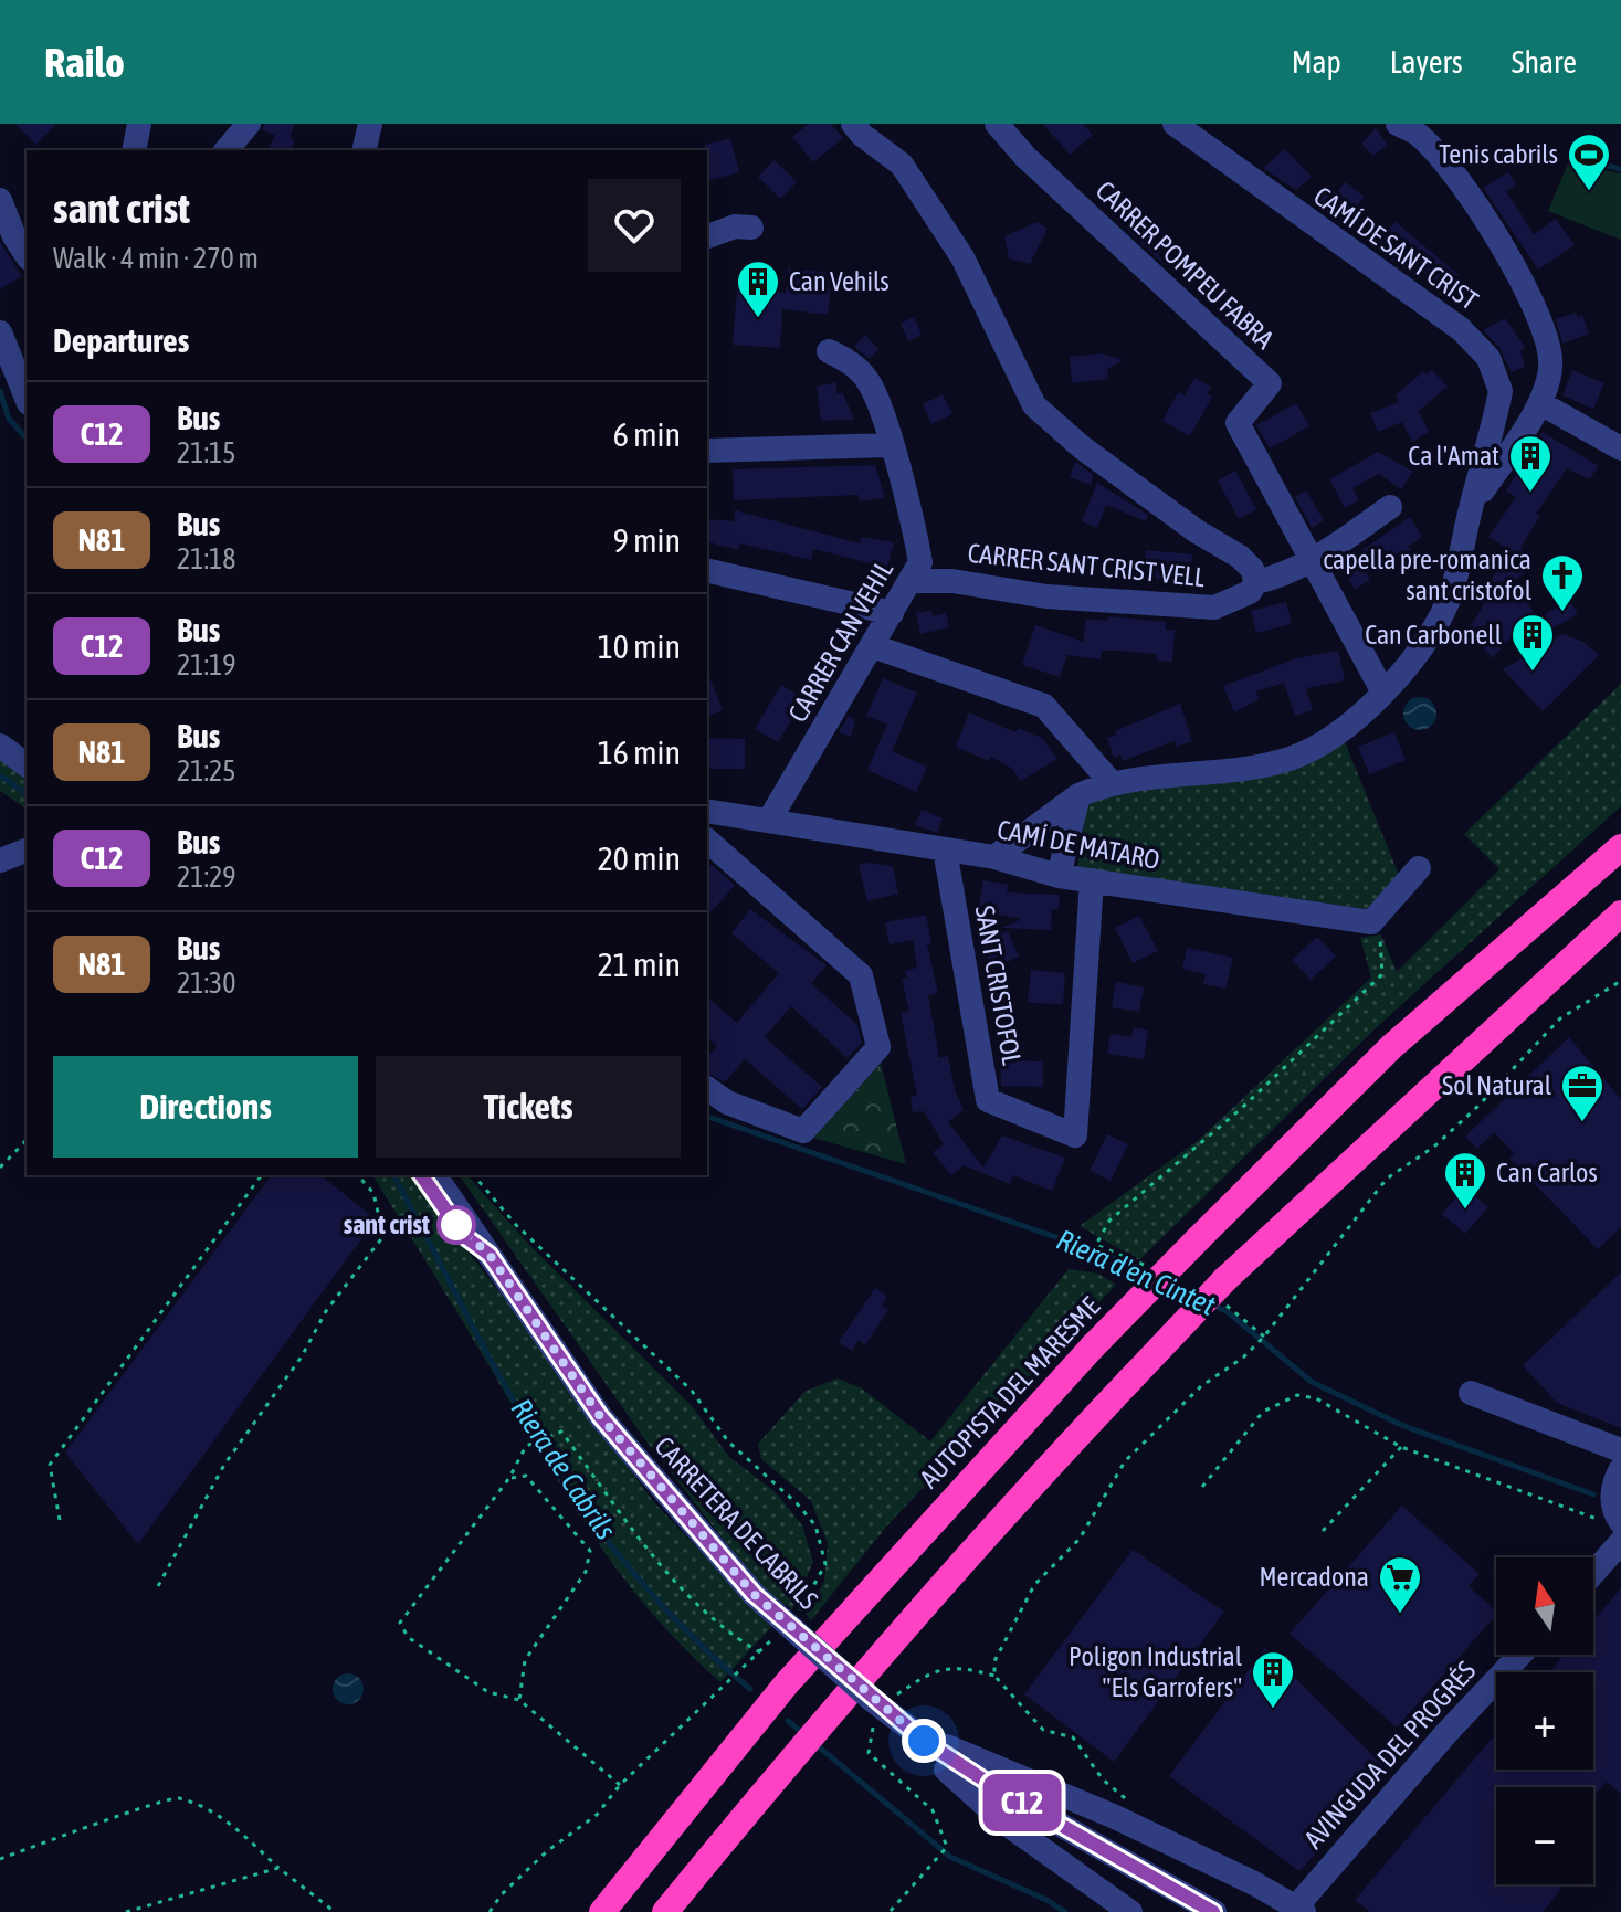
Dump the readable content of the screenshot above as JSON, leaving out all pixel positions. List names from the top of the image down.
{
  "streets": {
    "highway": ["AUTOPISTA DEL MARESME"],
    "street": [
      "CAMÍ DE SANT CRIST",
      "CARRER POMPEU FABRA",
      "CARRER SANT CRIST VELL",
      "CARRER CAN VEHIL",
      "CAMÍ DE MATARO",
      "SANT CRISTOFOL",
      "CARRETERA DE CABRILS",
      "AVINGUDA DEL PROGRÉS"
    ]
  },
  "crossings": [
    ["CAMÍ DE SANT CRIST", "CARRER POMPEU FABRA"],
    ["CAMÍ DE SANT CRIST", "CAMÍ DE MATARO"],
    ["CARRER SANT CRIST VELL", "CARRER CAN VEHIL"],
    ["CARRER CAN VEHIL", "CAMÍ DE MATARO"],
    ["CAMÍ DE MATARO", "SANT CRISTOFOL"]
  ],
  "water": ["Riera d'en Cintet", "Riera de Cabrils"],
  "places": {
    "sports": ["Tenis cabrils"],
    "building": [
      "Can Vehils",
      "Ca l'Amat",
      "Can Carbonell",
      "Can Carlos",
      "Poligon Industrial \"Els Garrofers\""
    ],
    "church": ["capella pre-romanica sant cristofol"],
    "office": ["Sol Natural"],
    "other": ["sant crist"],
    "supermarket": ["Mercadona"]
  },
  "lines": ["bus line C12"],
  "north": "top",
  "page": {
    "header": "Railo",
    "nav": ["Map", "Layers", "Share"],
    "on_map": "C12",
    "heading": [
      ["sant crist", "Walk · 4 min · 270 m"],
      "Departures"
    ],
    "list": [
      {
        "mark": "C12",
        "name": "Bus",
        "note": "21:15",
        "value": "6 min"
      },
      {
        "mark": "N81",
        "name": "Bus",
        "note": "21:18",
        "value": "9 min"
      },
      {
        "mark": "C12",
        "name": "Bus",
        "note": "21:19",
        "value": "10 min"
      },
      {
        "mark": "N81",
        "name": "Bus",
        "note": "21:25",
        "value": "16 min"
      },
      {
        "mark": "C12",
        "name": "Bus",
        "note": "21:29",
        "value": "20 min"
      },
      {
        "mark": "N81",
        "name": "Bus",
        "note": "21:30",
        "value": "21 min"
      }
    ],
    "buttons": ["Directions", "Tickets"],
    "map_buttons": ["+", "−"]
  }
}
